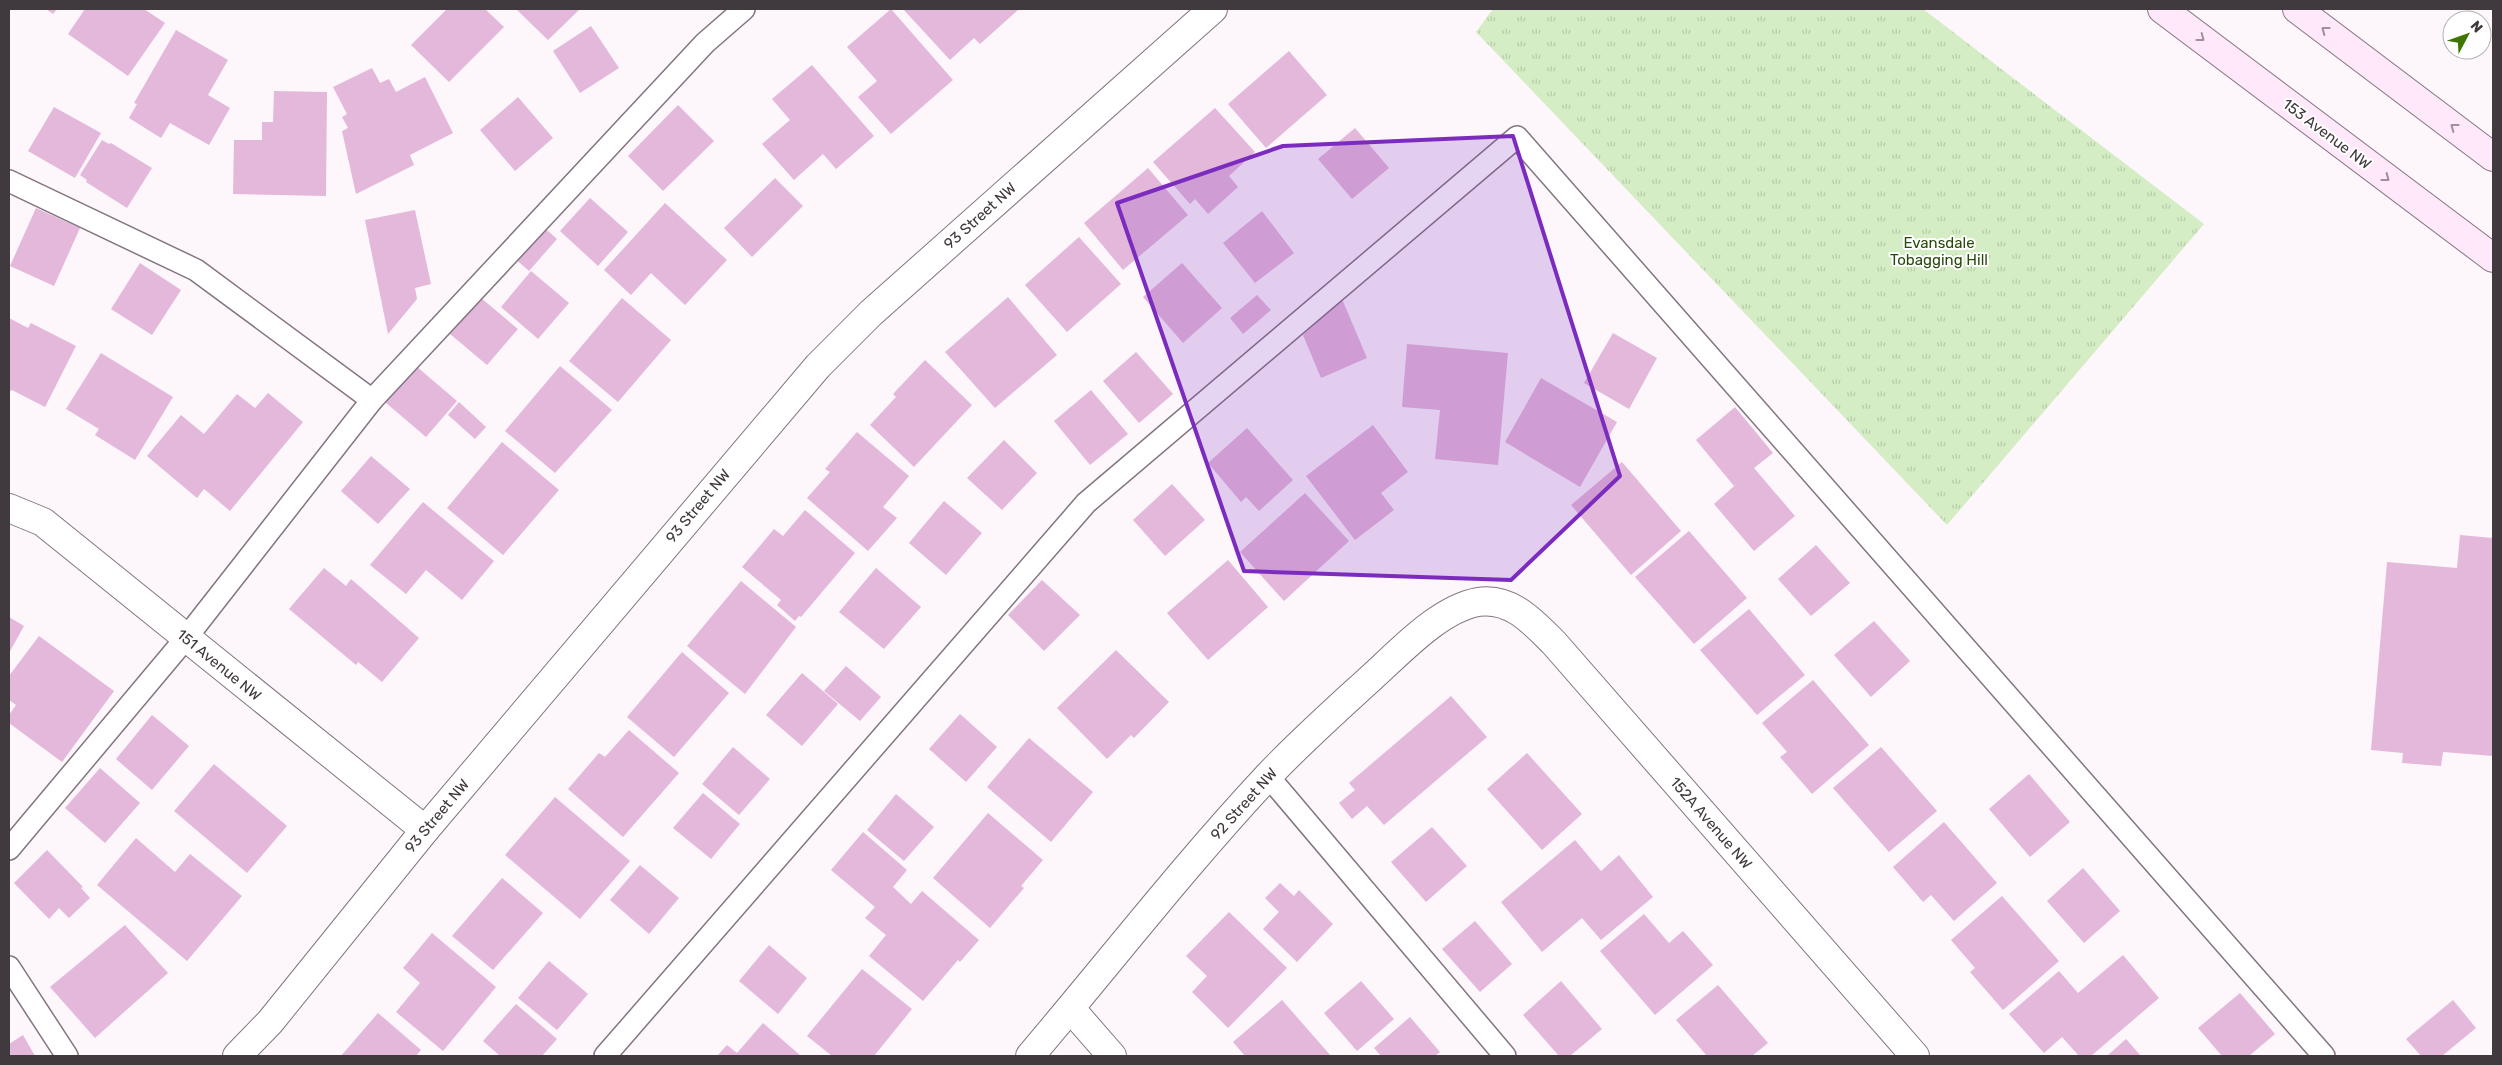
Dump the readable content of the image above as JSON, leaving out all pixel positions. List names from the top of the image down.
{
  "streets": {
    "main road": ["153 Avenue NW"],
    "street": [
      "93 Street NW",
      "151 Avenue NW",
      "92 Street NW",
      "152A Avenue NW"
    ]
  },
  "crossings": [
    ["93 Street NW", "151 Avenue NW"],
    ["92 Street NW", "152A Avenue NW"]
  ],
  "parks": ["Evansdale Tobagging Hill"],
  "north": "top right"
}
